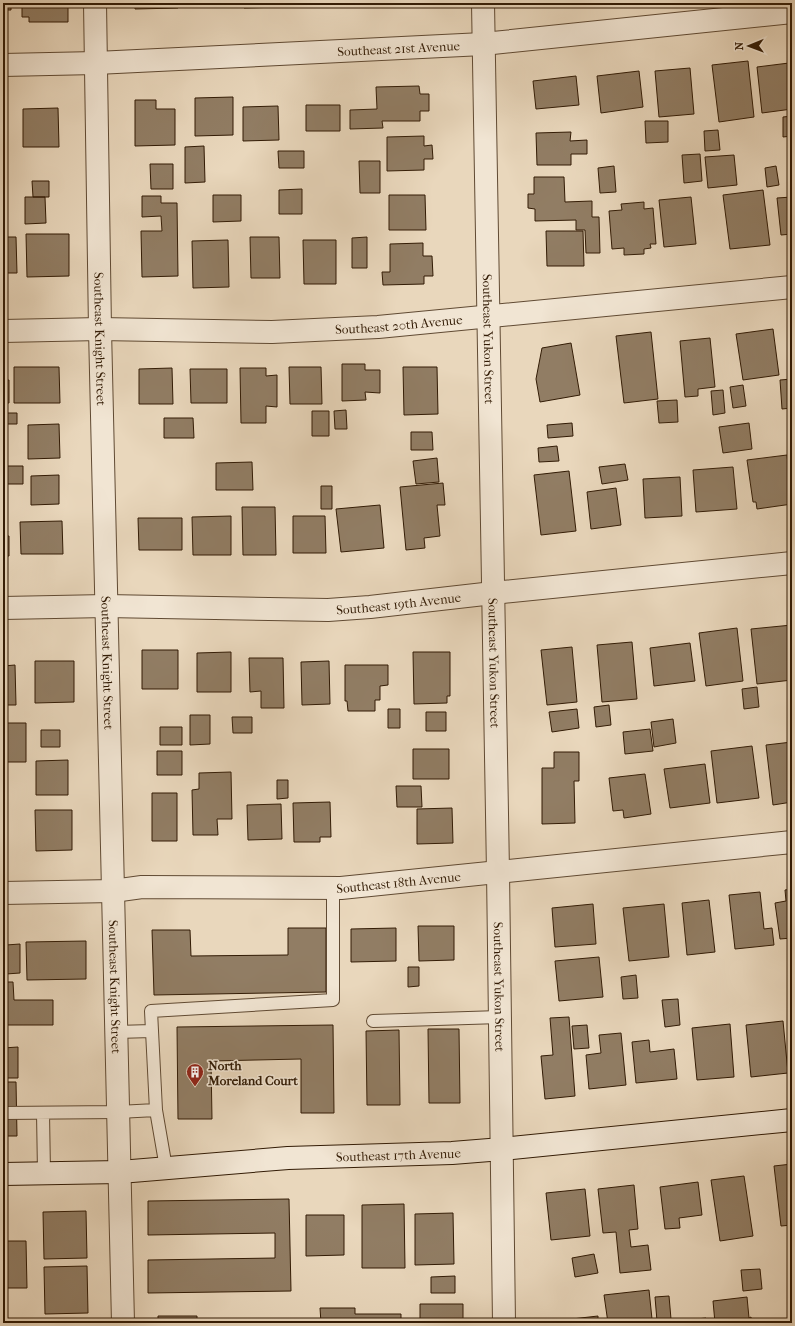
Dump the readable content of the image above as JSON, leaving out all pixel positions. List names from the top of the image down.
{
  "streets": {
    "street": [
      "Southeast 21st Avenue",
      "Southeast 20th Avenue",
      "Southeast Knight Street",
      "Southeast Yukon Street",
      "Southeast 19th Avenue",
      "Southeast 18th Avenue",
      "Southeast 17th Avenue"
    ]
  },
  "crossings": [
    ["Southeast 21st Avenue", "Southeast Knight Street"],
    ["Southeast 21st Avenue", "Southeast Yukon Street"],
    ["Southeast 20th Avenue", "Southeast Knight Street"],
    ["Southeast 20th Avenue", "Southeast Yukon Street"],
    ["Southeast Knight Street", "Southeast 19th Avenue"],
    ["Southeast Knight Street", "Southeast 18th Avenue"],
    ["Southeast Knight Street", "Southeast 17th Avenue"],
    ["Southeast Yukon Street", "Southeast 19th Avenue"],
    ["Southeast Yukon Street", "Southeast 18th Avenue"],
    ["Southeast Yukon Street", "Southeast 17th Avenue"]
  ],
  "places": {
    "building": ["North Moreland Court"]
  },
  "north": "left"
}
